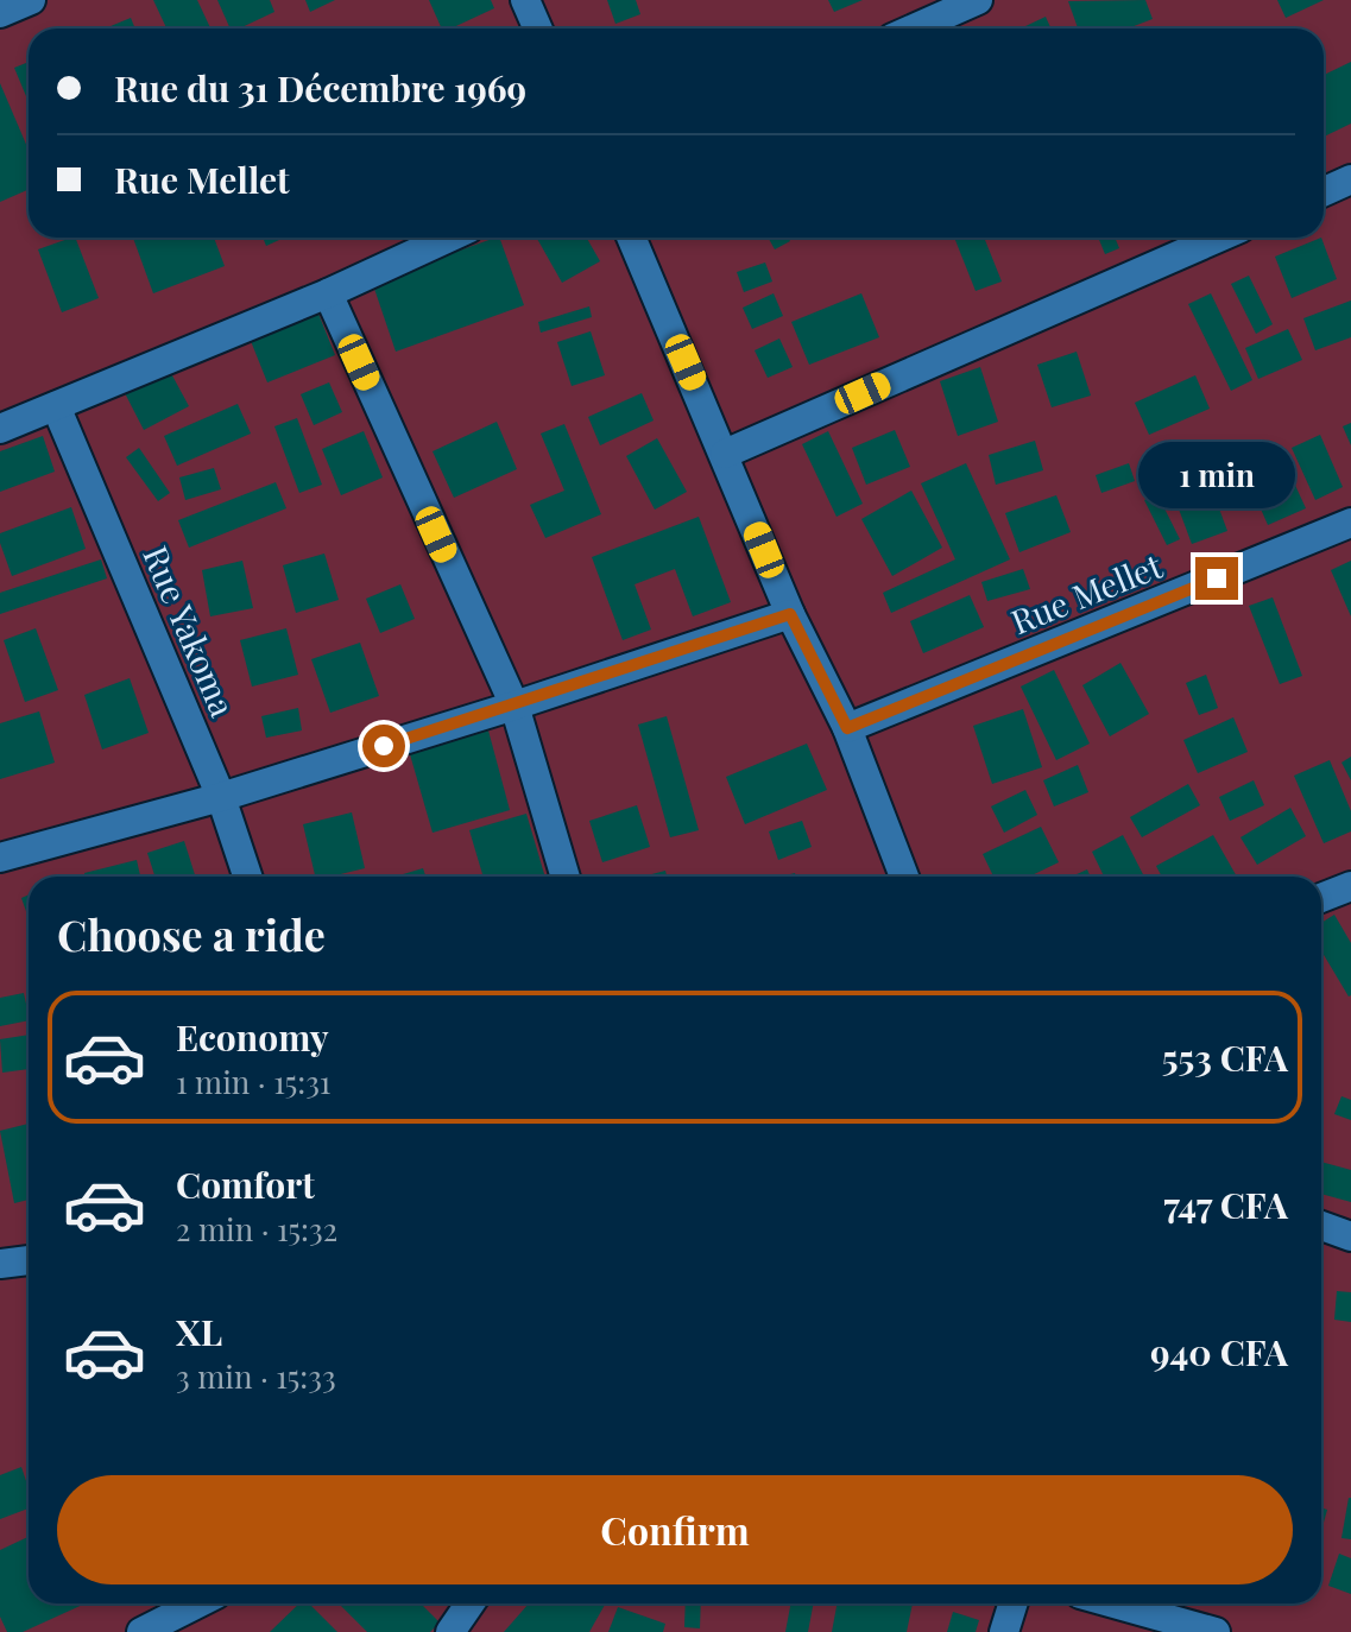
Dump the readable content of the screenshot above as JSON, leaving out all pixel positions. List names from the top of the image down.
{
  "streets": {
    "street": ["Rue Mellet", "Rue Yakoma"]
  },
  "page": {
    "banner": ["Rue du 31 Décembre 1969", "Rue Mellet"],
    "bubble": "1 min",
    "heading": "Choose a ride",
    "list": [
      {
        "name": "Economy",
        "note": "1 min · 15:31",
        "value": "553 CFA"
      },
      {
        "name": "Comfort",
        "note": "2 min · 15:32",
        "value": "747 CFA"
      },
      {
        "name": "XL",
        "note": "3 min · 15:33",
        "value": "940 CFA"
      }
    ],
    "buttons": "Confirm"
  }
}
